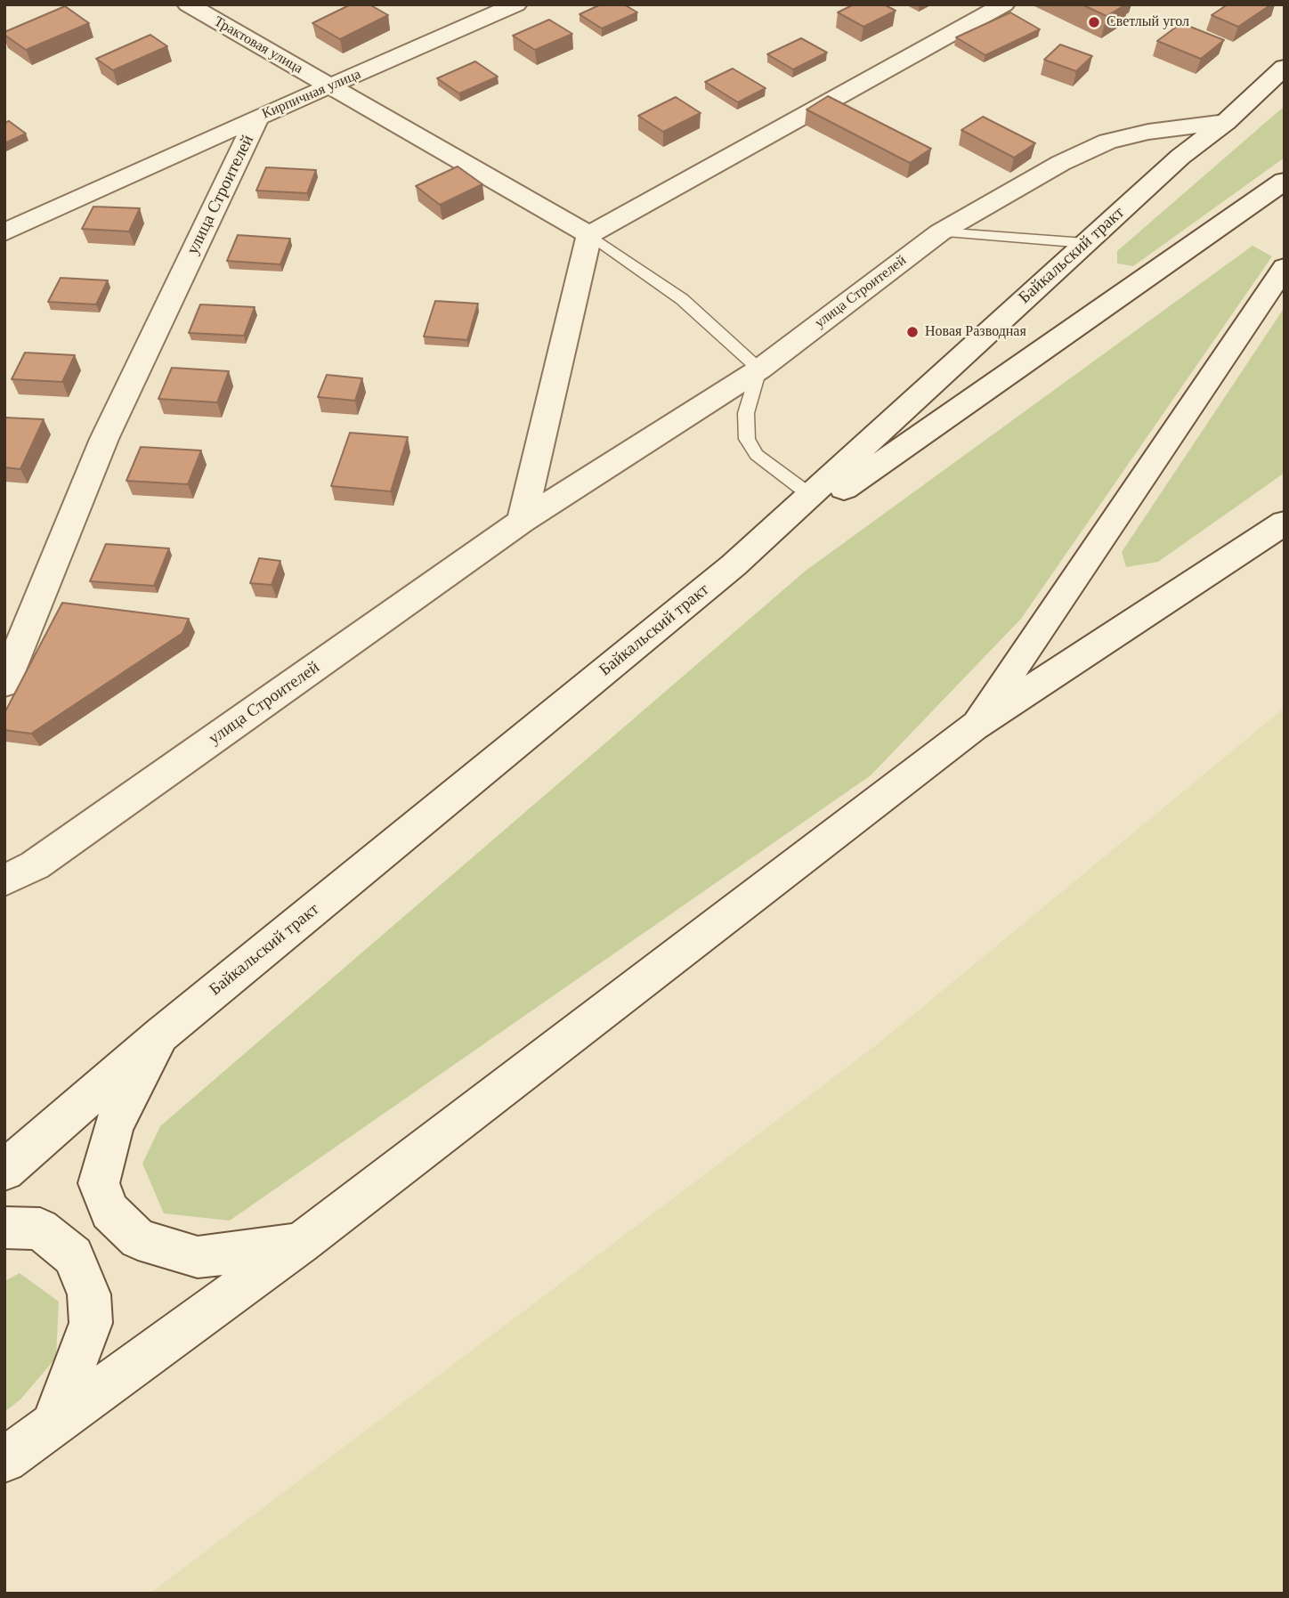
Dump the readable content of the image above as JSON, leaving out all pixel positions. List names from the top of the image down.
{
  "streets": {
    "main road": [
      "Трактовая улица",
      "Кирпичная улица",
      "улица Строителей",
      "Байкальский тракт"
    ]
  },
  "crossings": [
    ["Трактовая улица", "Кирпичная улица"],
    ["Кирпичная улица", "улица Строителей"],
    ["улица Строителей", "Байкальский тракт"]
  ],
  "places": ["Светлый угол", "Новая Разводная"]
}
